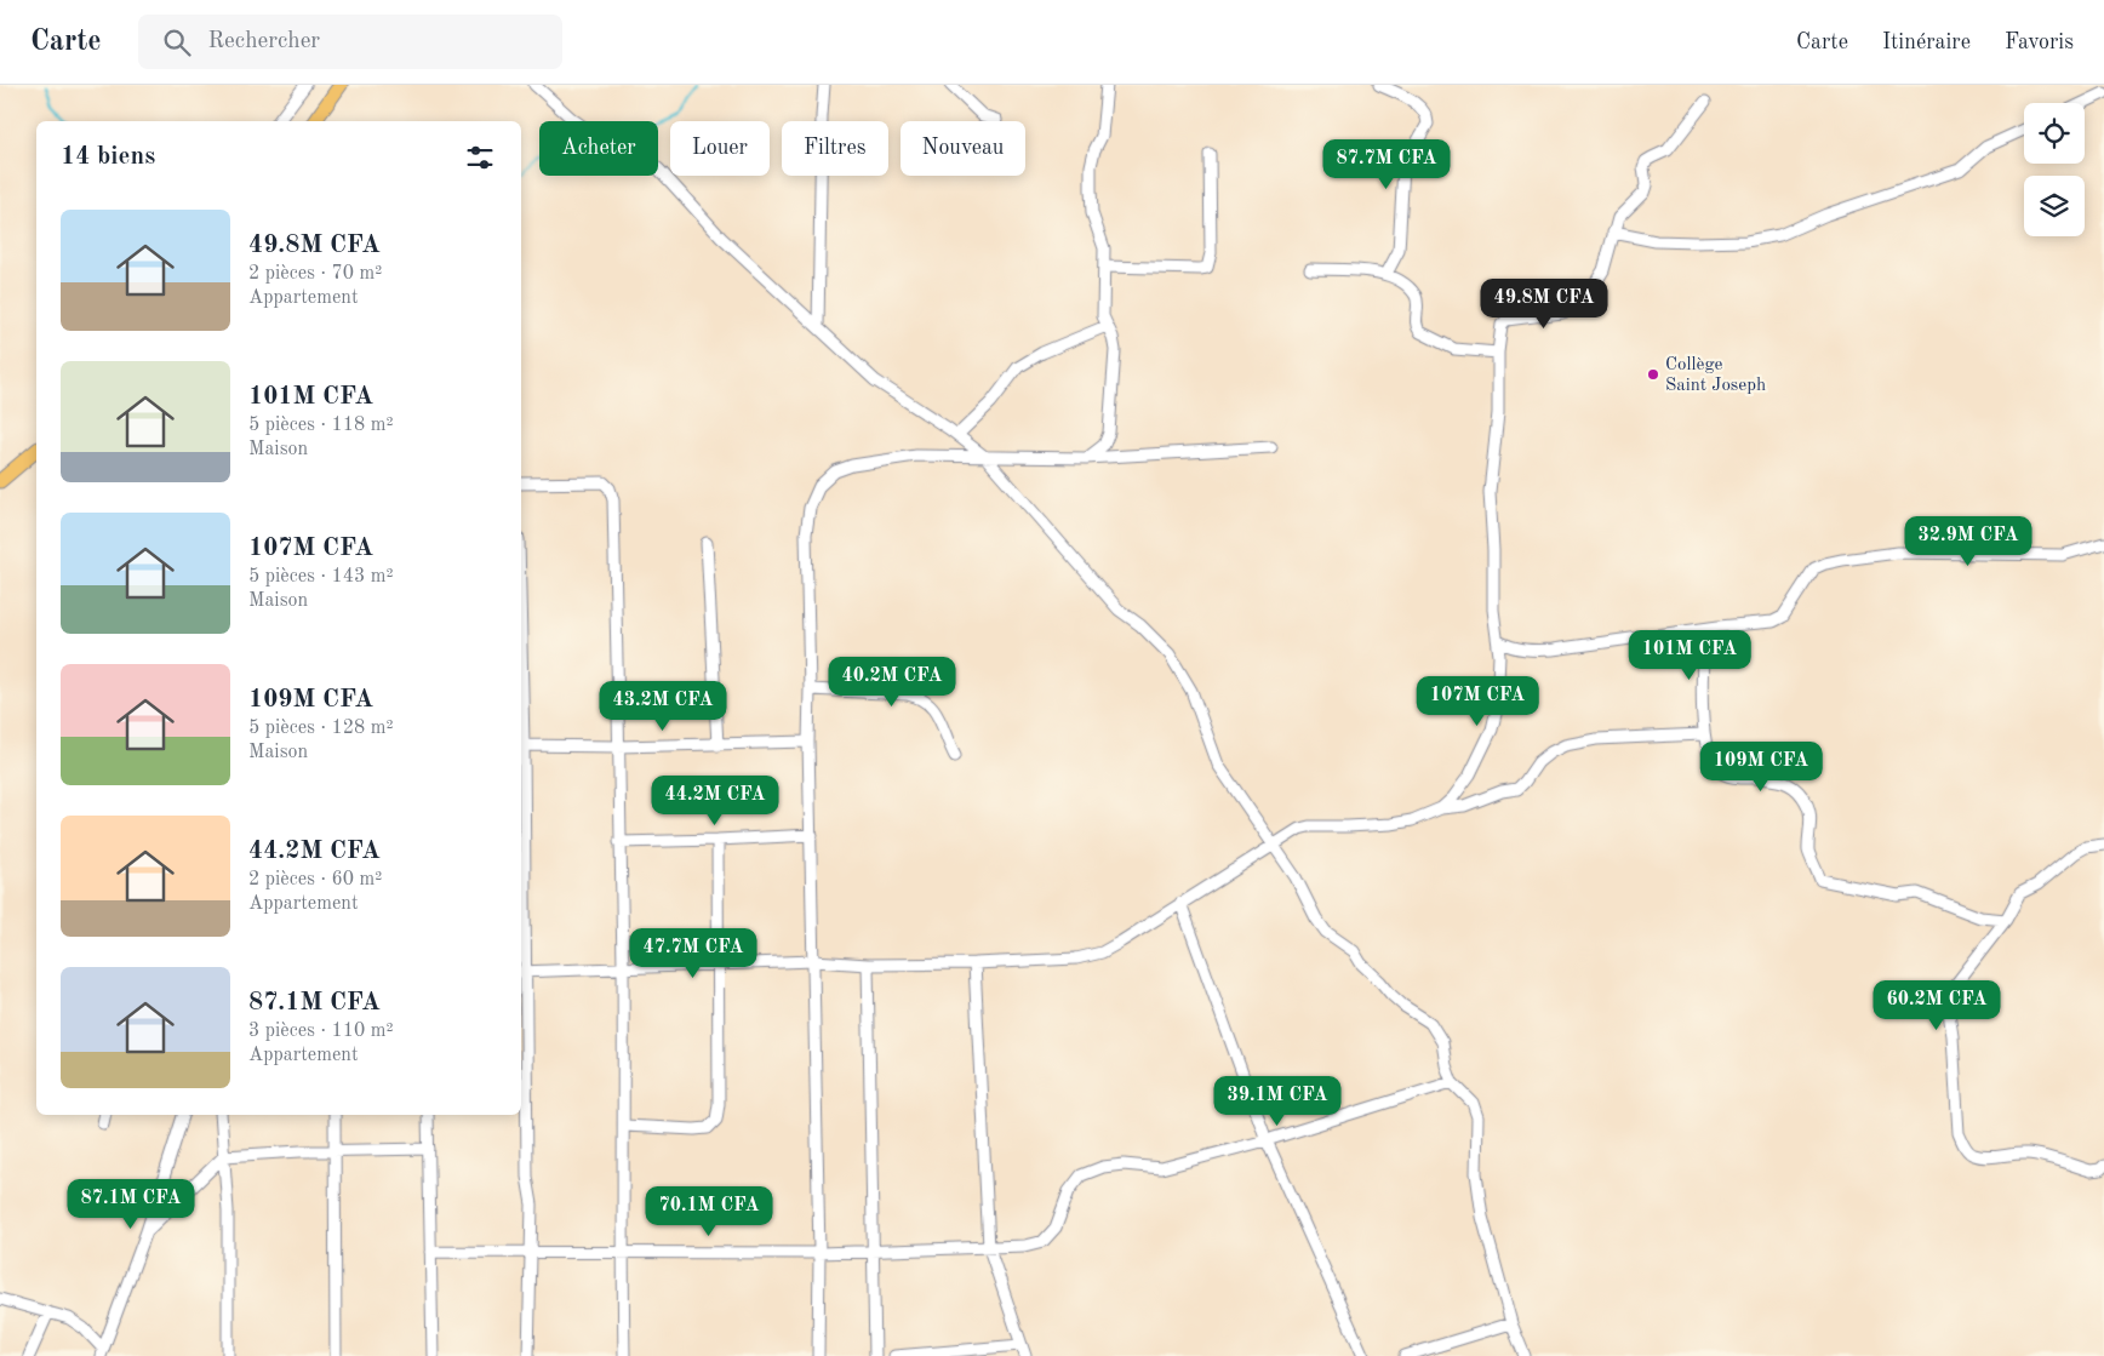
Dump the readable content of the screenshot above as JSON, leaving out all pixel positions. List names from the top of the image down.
{
  "places": ["Collège Saint Joseph"],
  "page": {
    "header": "Carte",
    "search": "Rechercher",
    "nav": ["Carte", "Itinéraire", "Favoris"],
    "chip": [
      "Acheter",
      "Louer",
      "Filtres",
      "Nouveau"
    ],
    "heading": "14 biens",
    "price": [
      "87.7M CFA",
      "49.8M CFA",
      "32.9M CFA",
      "101M CFA",
      "40.2M CFA",
      "107M CFA",
      "43.2M CFA",
      "109M CFA",
      "44.2M CFA",
      "47.7M CFA",
      "60.2M CFA",
      "39.1M CFA",
      "87.1M CFA",
      "70.1M CFA"
    ],
    "list": [
      {
        "name": "49.8M CFA",
        "note": "2 pièces · 70 m² · Appartement"
      },
      {
        "name": "101M CFA",
        "note": "5 pièces · 118 m² · Maison"
      },
      {
        "name": "107M CFA",
        "note": "5 pièces · 143 m² · Maison"
      },
      {
        "name": "109M CFA",
        "note": "5 pièces · 128 m² · Maison"
      },
      {
        "name": "44.2M CFA",
        "note": "2 pièces · 60 m² · Appartement"
      },
      {
        "name": "87.1M CFA",
        "note": "3 pièces · 110 m² · Appartement"
      }
    ]
  }
}
